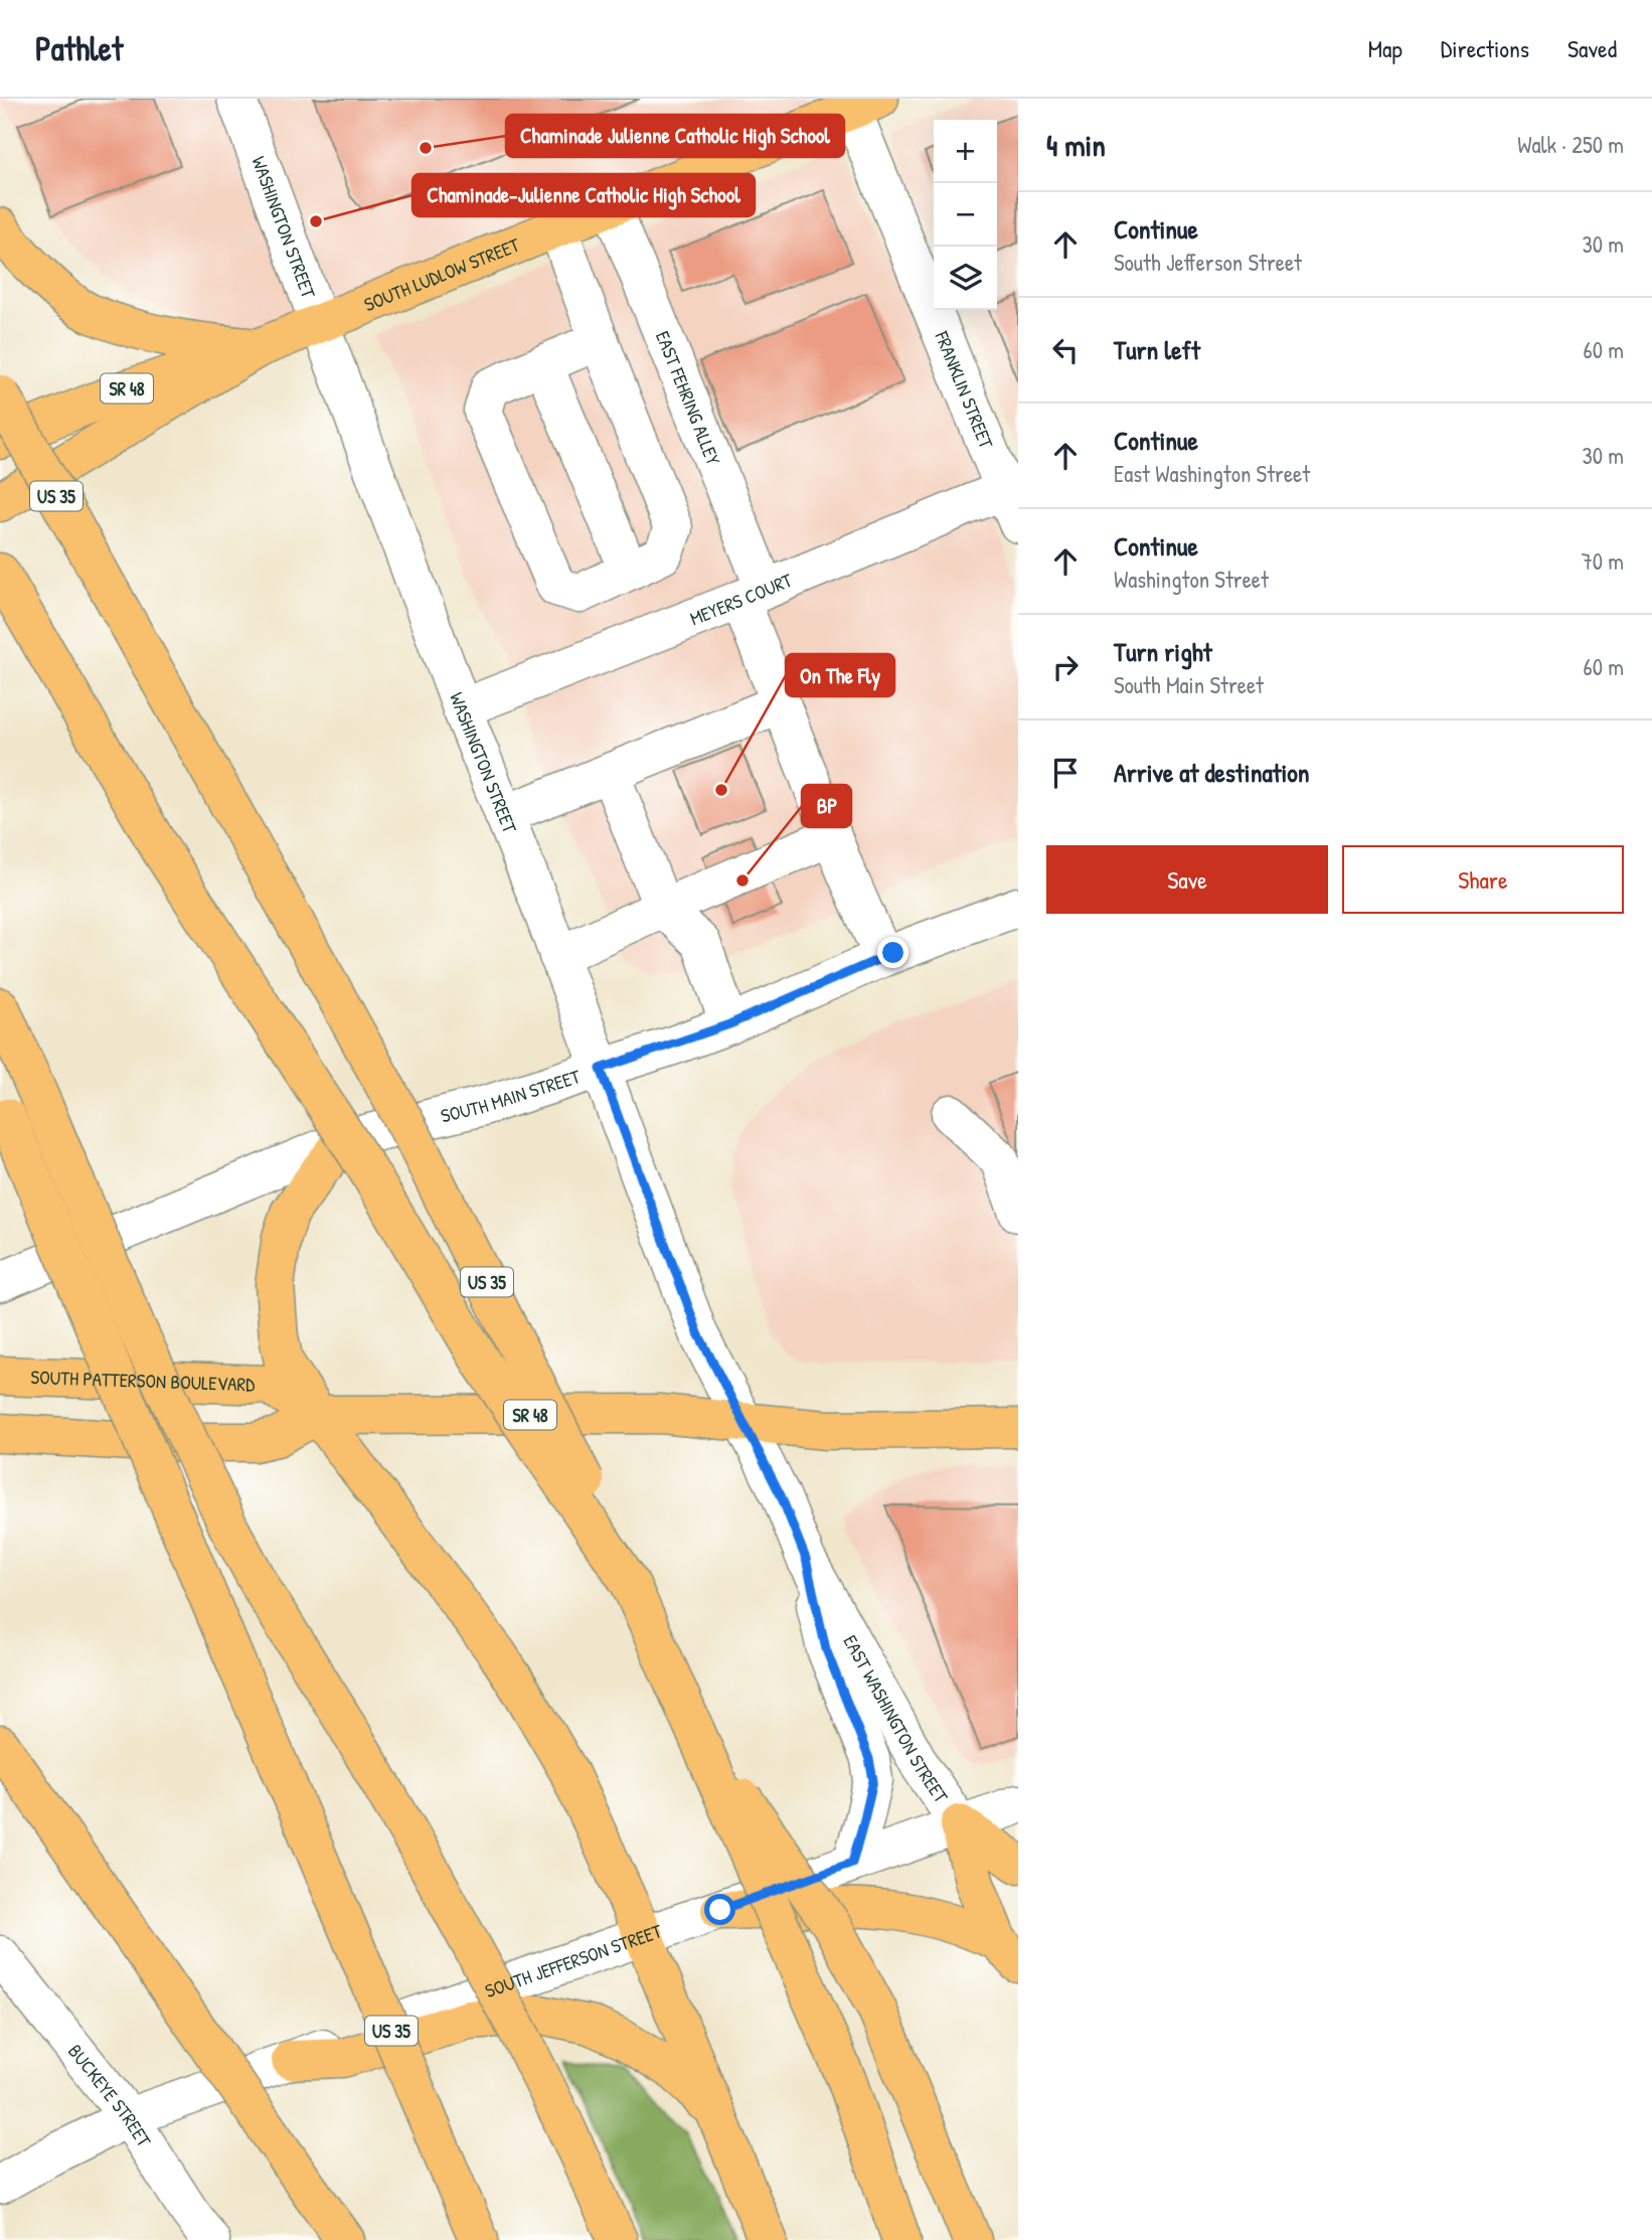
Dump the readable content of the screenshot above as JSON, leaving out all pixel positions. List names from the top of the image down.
{
  "streets": {
    "main road": [
      "SOUTH LUDLOW STREET",
      "SR 48",
      "US 35",
      "SOUTH PATTERSON BOULEVARD"
    ],
    "street": [
      "WASHINGTON STREET",
      "FRANKLIN STREET",
      "EAST FEHRING ALLEY",
      "MEYERS COURT",
      "SOUTH MAIN STREET",
      "EAST WASHINGTON STREET",
      "SOUTH JEFFERSON STREET",
      "BUCKEYE STREET"
    ]
  },
  "crossings": [
    ["WASHINGTON STREET", "SOUTH LUDLOW STREET"],
    ["WASHINGTON STREET", "SR 48"],
    ["WASHINGTON STREET", "MEYERS COURT"],
    ["WASHINGTON STREET", "SOUTH MAIN STREET"],
    ["WASHINGTON STREET", "EAST WASHINGTON STREET"],
    ["SOUTH LUDLOW STREET", "FRANKLIN STREET"],
    ["SOUTH LUDLOW STREET", "EAST FEHRING ALLEY"],
    ["SR 48", "SOUTH PATTERSON BOULEVARD"],
    ["SR 48", "EAST WASHINGTON STREET"],
    ["FRANKLIN STREET", "MEYERS COURT"],
    ["EAST FEHRING ALLEY", "MEYERS COURT"],
    ["EAST FEHRING ALLEY", "SOUTH MAIN STREET"],
    ["EAST WASHINGTON STREET", "SOUTH JEFFERSON STREET"],
    ["SOUTH JEFFERSON STREET", "BUCKEYE STREET"]
  ],
  "places": [
    "Chaminade Julienne Catholic High School",
    "Chaminade-Julienne Catholic High School",
    "On The Fly",
    "BP"
  ],
  "page": {
    "header": "Pathlet",
    "nav": ["Map", "Directions", "Saved"],
    "heading": ["4 min", "Walk · 250 m"],
    "map_buttons": ["+", "−"],
    "list": [
      ["Continue", "South Jefferson Street", "30 m"],
      ["Turn left", "60 m"],
      ["Continue", "East Washington Street", "30 m"],
      ["Continue", "Washington Street", "70 m"],
      ["Turn right", "South Main Street", "60 m"],
      "Arrive at destination"
    ],
    "buttons": ["Save", "Share"]
  }
}
